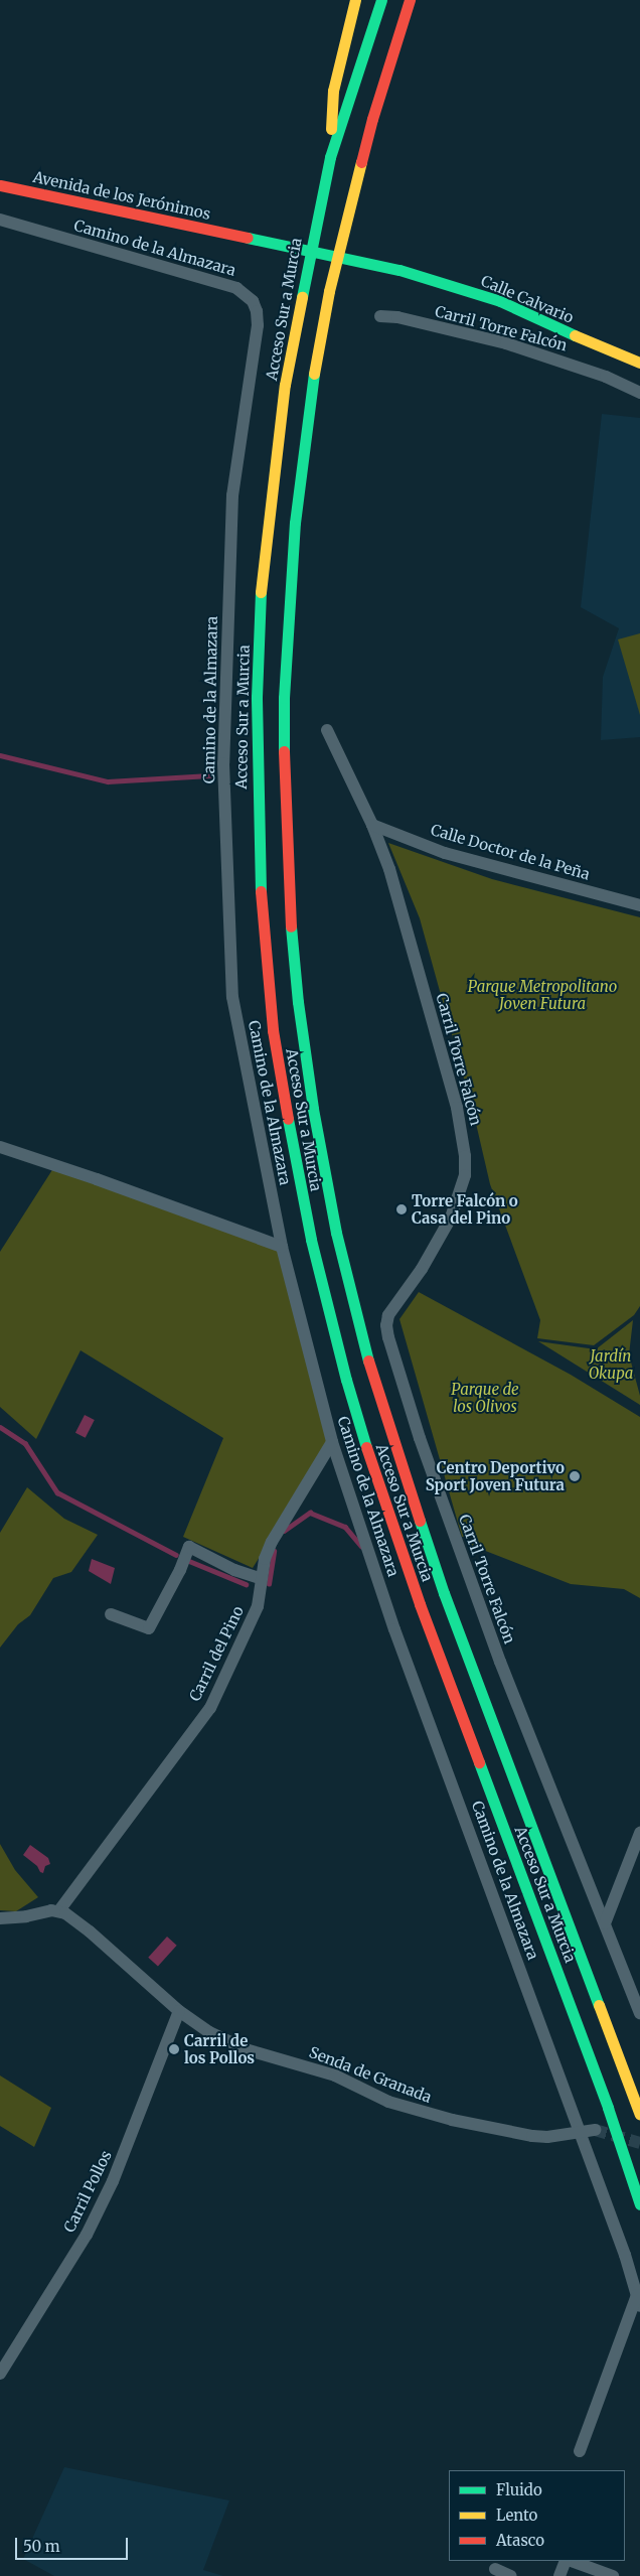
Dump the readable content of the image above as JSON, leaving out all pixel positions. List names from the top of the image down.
{
  "streets": {
    "main road": ["Avenida de los Jerónimos", "Calle Calvario", "Acceso Sur a Murcia"],
    "street": [
      "Camino de la Almazara",
      "Carril Torre Falcón",
      "Calle Doctor de la Peña",
      "Carril del Pino",
      "Senda de Granada",
      "Carril Pollos"
    ]
  },
  "crossings": [
    ["Avenida de los Jerónimos", "Calle Calvario"],
    ["Camino de la Almazara", "Carril del Pino"],
    ["Camino de la Almazara", "Senda de Granada"],
    ["Carril Torre Falcón", "Calle Doctor de la Peña"],
    ["Carril del Pino", "Senda de Granada"],
    ["Senda de Granada", "Carril Pollos"]
  ],
  "parks": ["Parque Metropolitano Joven Futura", "Jardín Okupa", "Parque de los Olivos"],
  "places": ["Torre Falcón o Casa del Pino", "Centro Deportivo Sport Joven Futura", "Carril de los Pollos"],
  "legend": ["Fluido", "Lento", "Atasco"],
  "scale_bar": "50 m"
}
